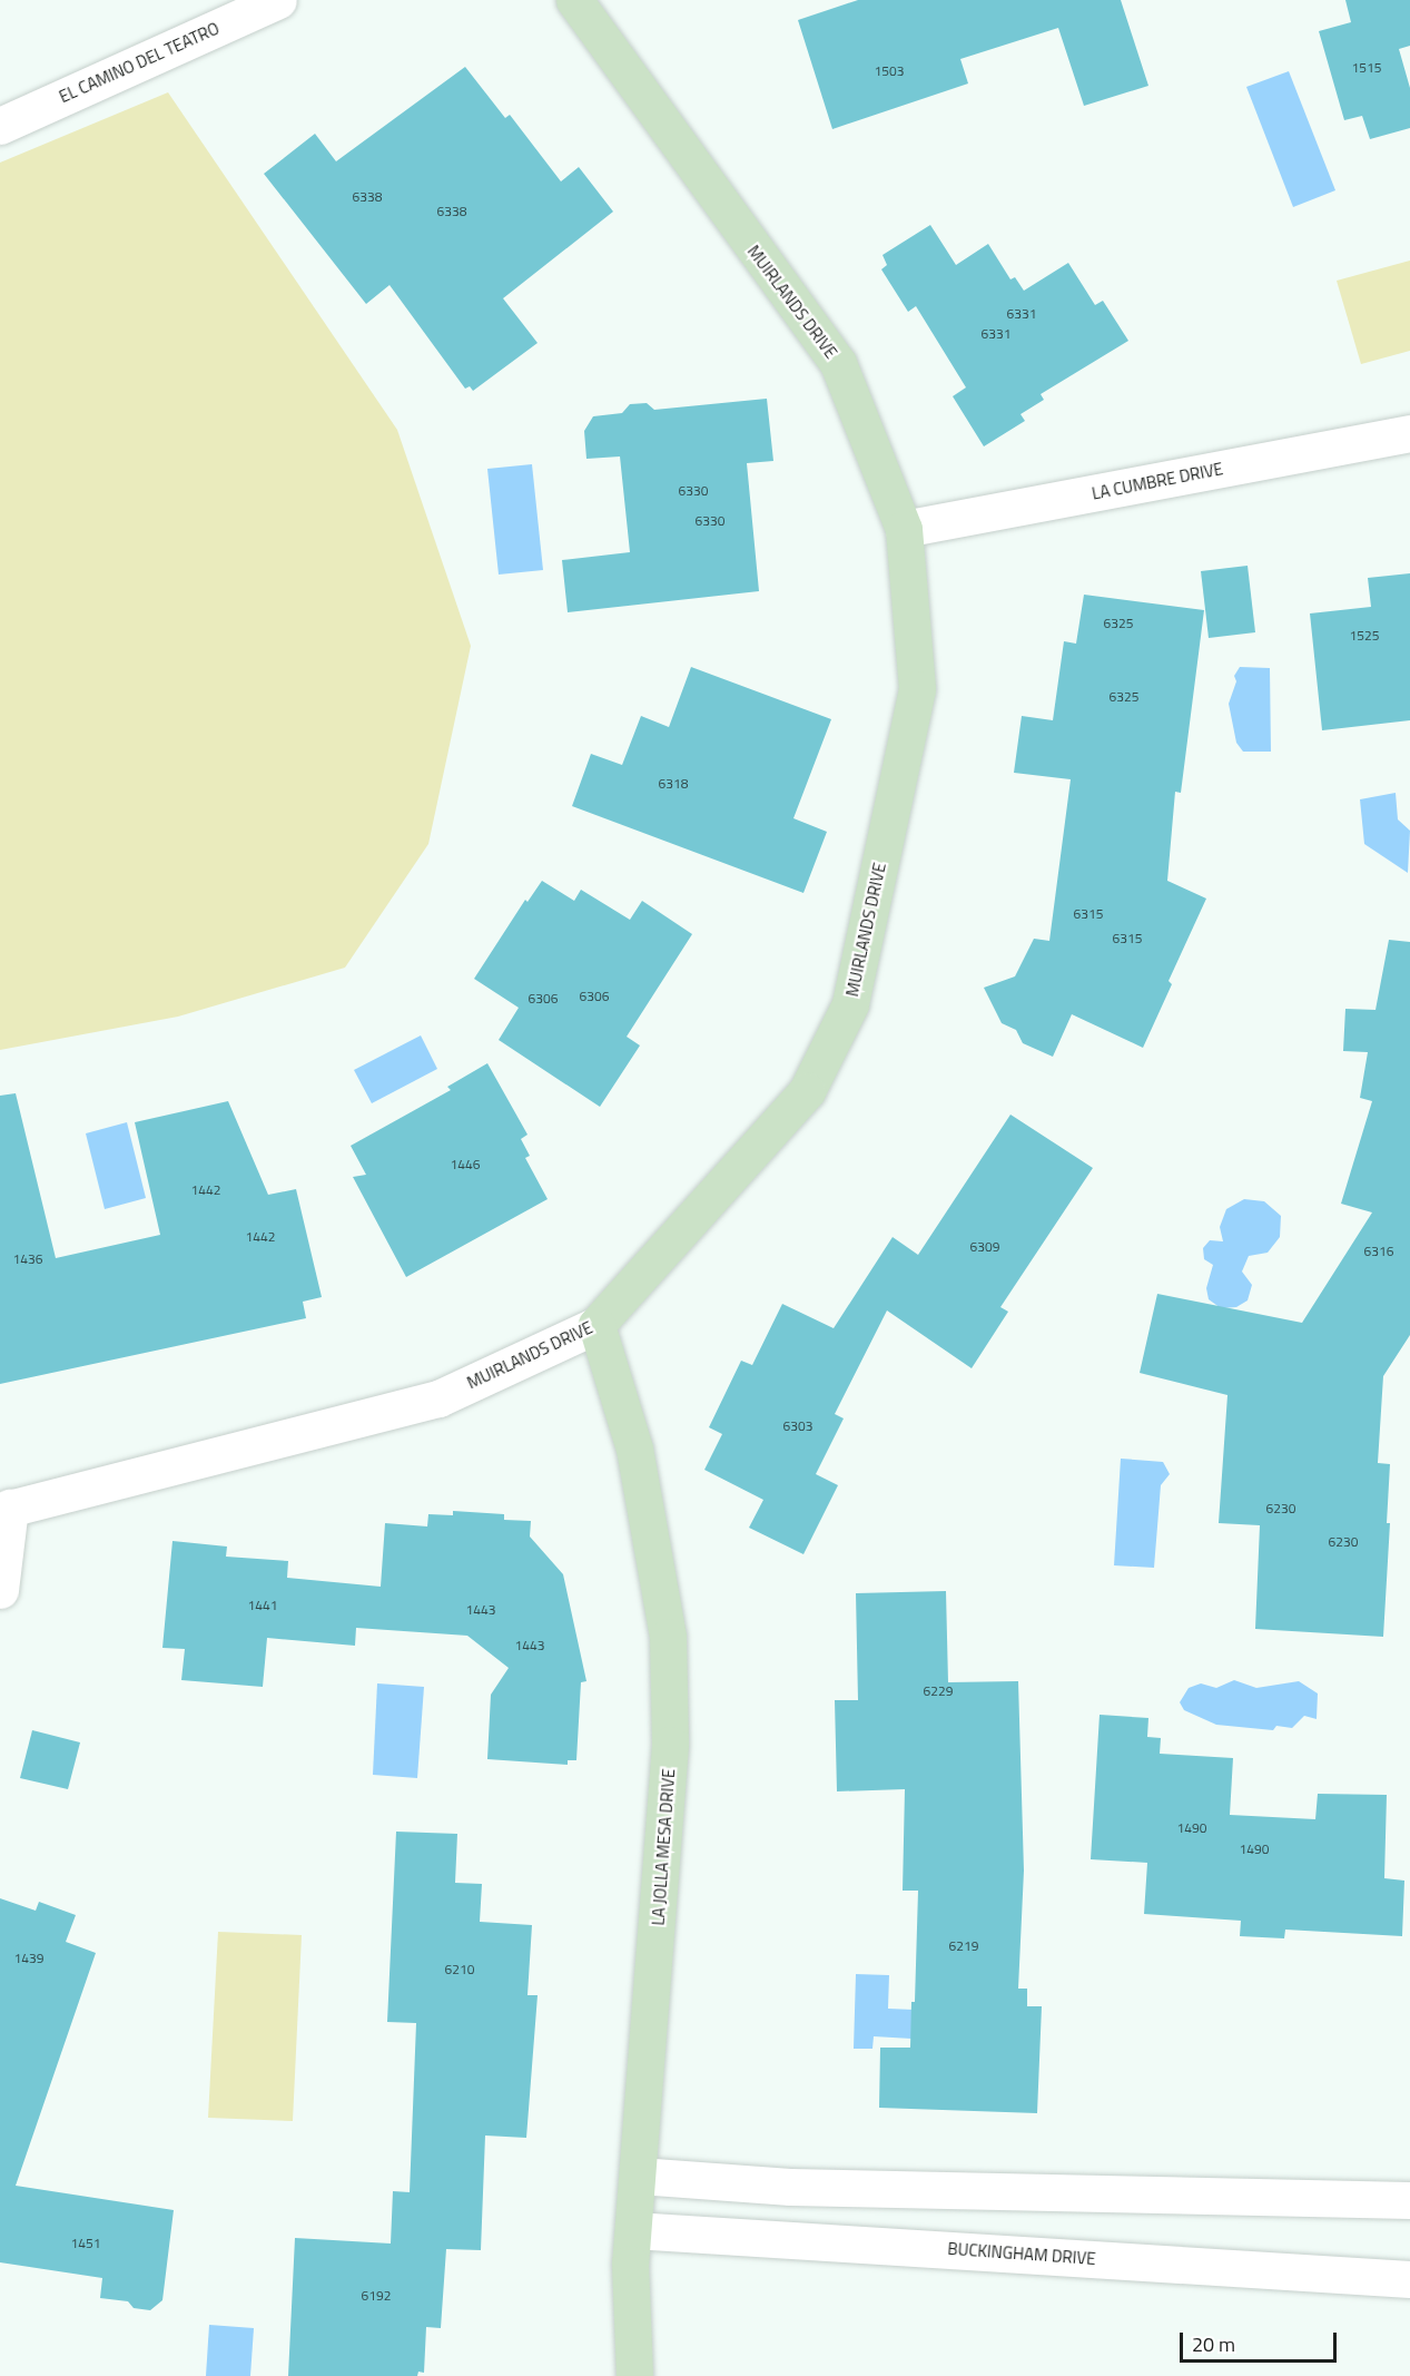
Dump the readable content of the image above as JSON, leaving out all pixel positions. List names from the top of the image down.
{
  "streets": {
    "street": [
      "EL CAMINO DEL TEATRO",
      "MUIRLANDS DRIVE",
      "LA CUMBRE DRIVE",
      "LA JOLLA MESA DRIVE",
      "BUCKINGHAM DRIVE"
    ]
  },
  "crossings": [
    ["MUIRLANDS DRIVE", "LA CUMBRE DRIVE"],
    ["MUIRLANDS DRIVE", "LA JOLLA MESA DRIVE"],
    ["LA JOLLA MESA DRIVE", "BUCKINGHAM DRIVE"]
  ],
  "house_numbers": [
    "1515",
    "1503",
    "6338",
    "6338",
    "6331",
    "6331",
    "6330",
    "6330",
    "6325",
    "1525",
    "6325",
    "6318",
    "6315",
    "6315",
    "6306",
    "6306",
    "1446",
    "1442",
    "1442",
    "6309",
    "6316",
    "1436",
    "6303",
    "6230",
    "6230",
    "1441",
    "1443",
    "1443",
    "6229",
    "1490",
    "1490",
    "6219",
    "1439",
    "6210",
    "1451",
    "6192"
  ],
  "scale_bar": "20 m"
}
